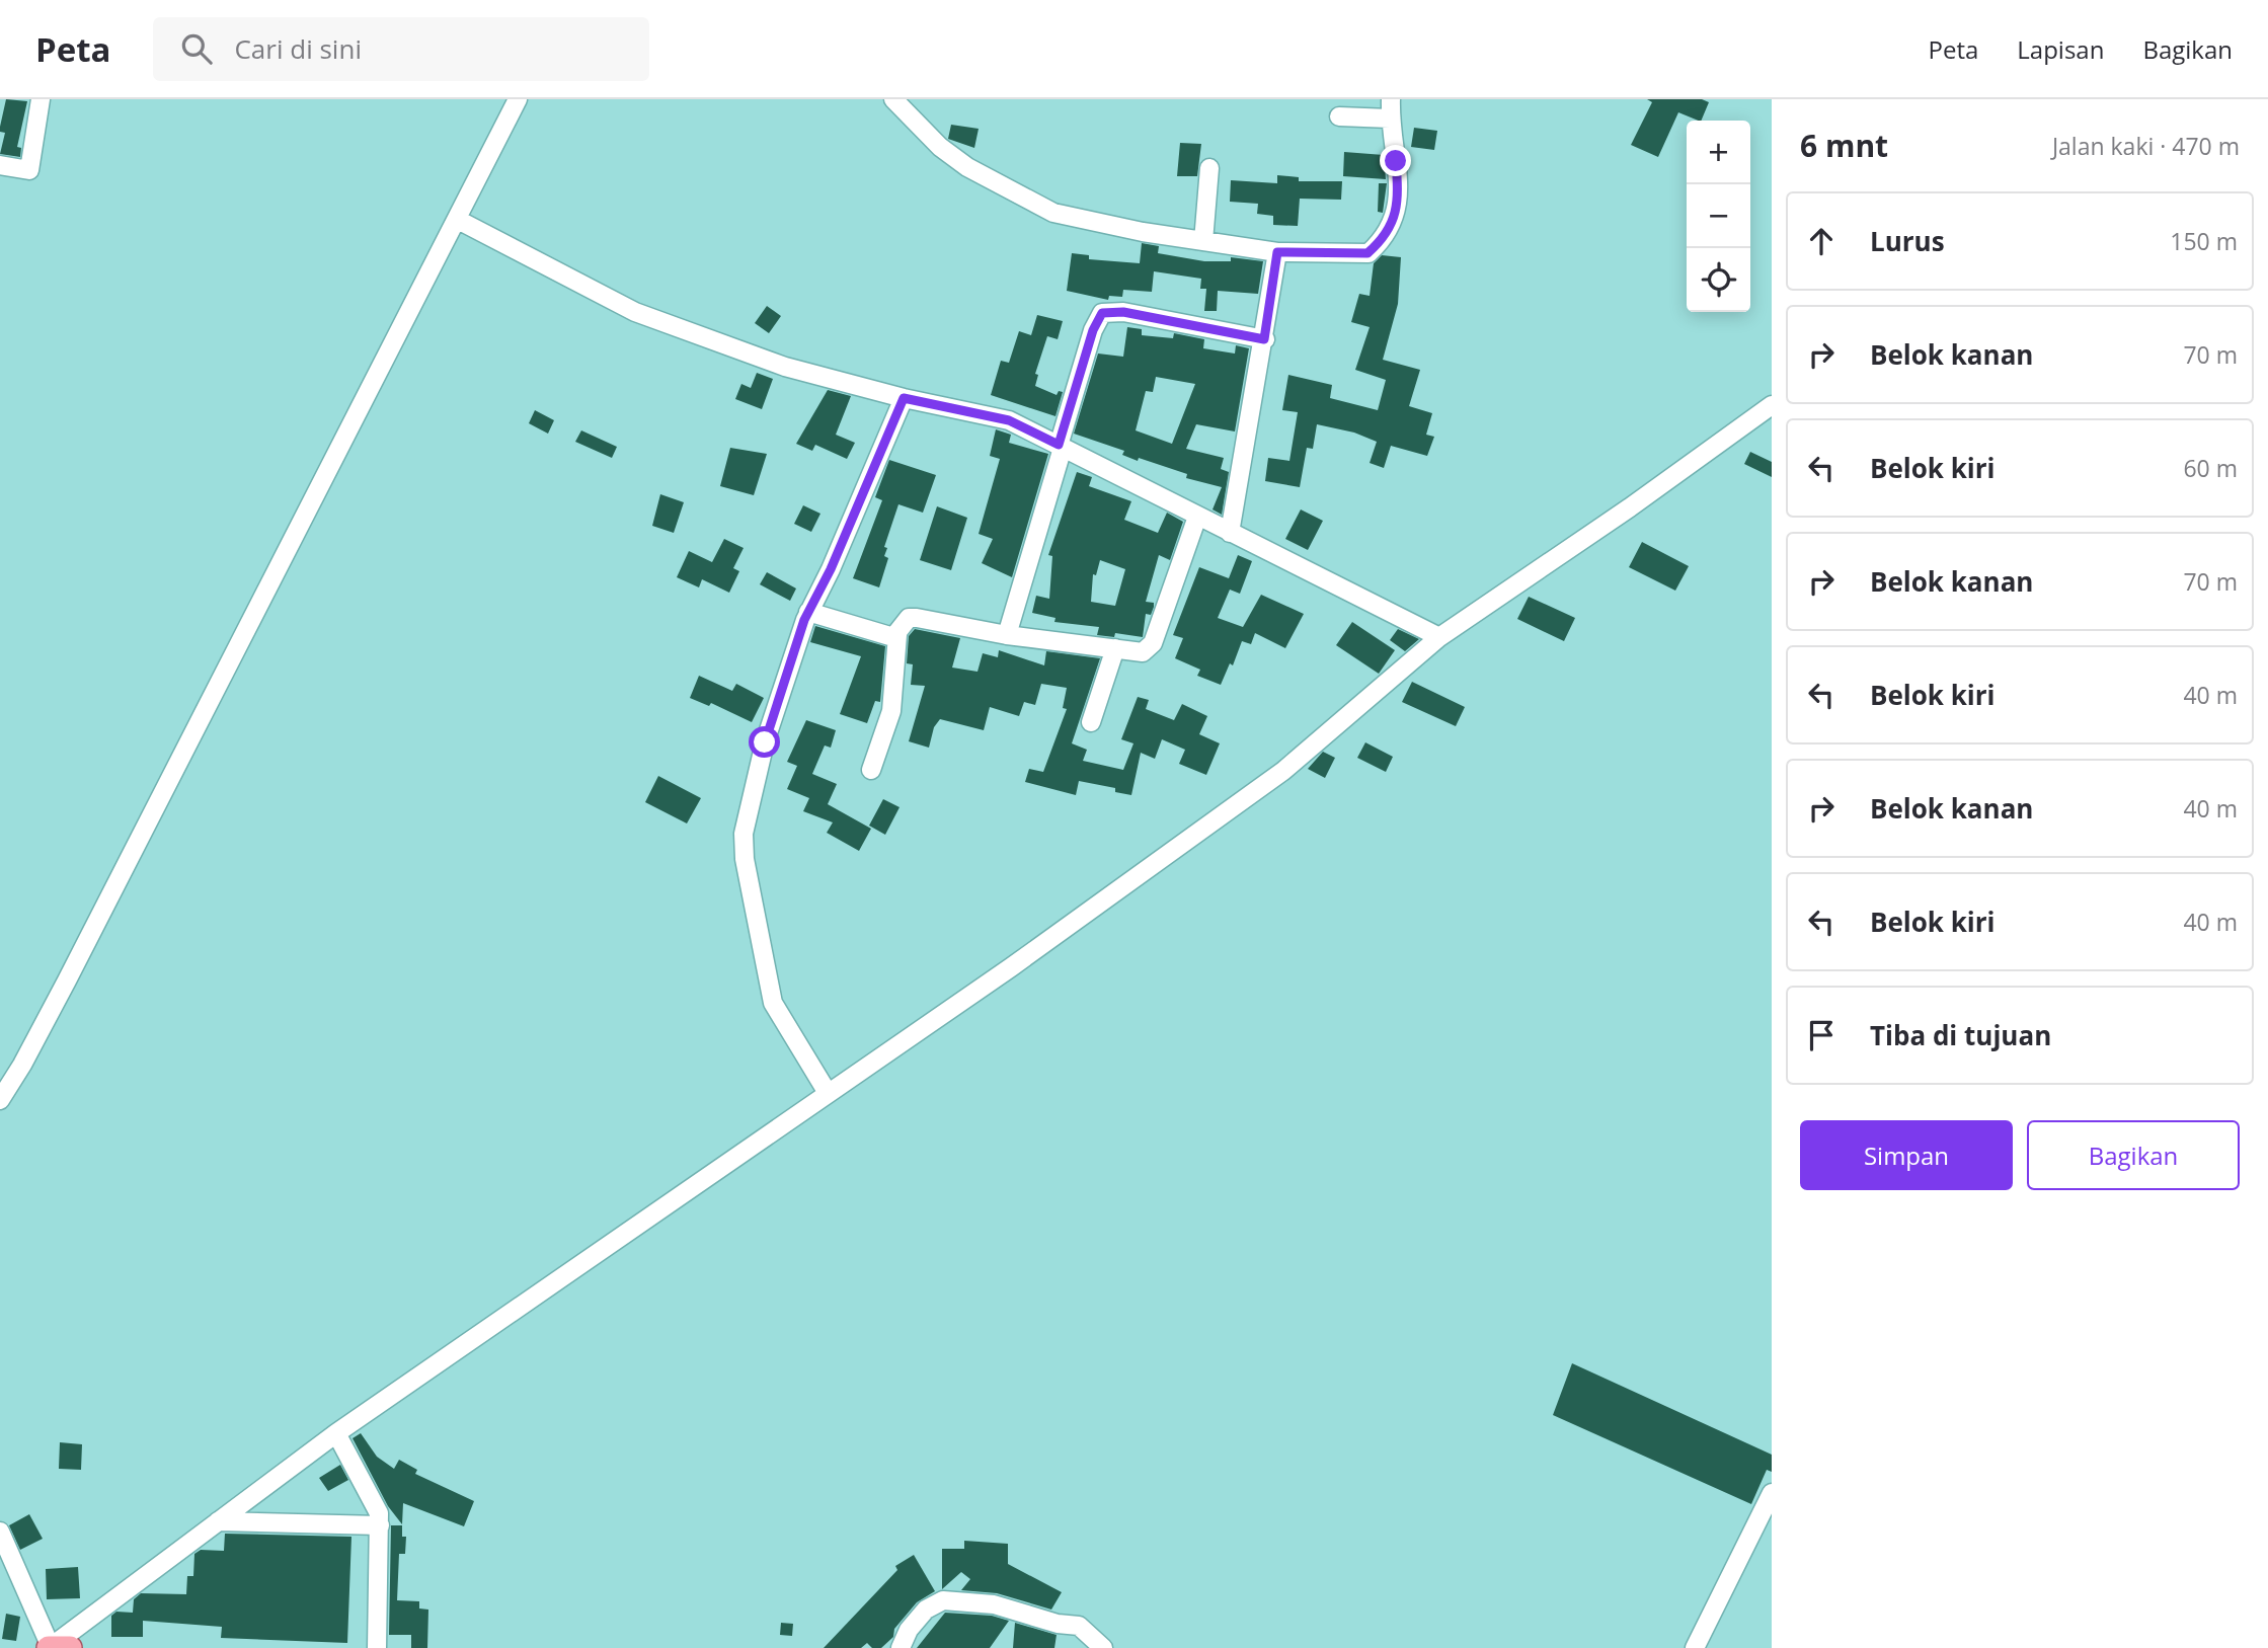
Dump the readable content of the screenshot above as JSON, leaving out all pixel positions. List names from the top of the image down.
{
  "page": {
    "header": "Peta",
    "search": "Cari di sini",
    "nav": ["Peta", "Lapisan", "Bagikan"],
    "heading": ["6 mnt", "Jalan kaki · 470 m"],
    "map_buttons": ["+", "−"],
    "list": [
      ["Lurus", "150 m"],
      ["Belok kanan", "70 m"],
      ["Belok kiri", "60 m"],
      ["Belok kanan", "70 m"],
      ["Belok kiri", "40 m"],
      ["Belok kanan", "40 m"],
      ["Belok kiri", "40 m"],
      "Tiba di tujuan"
    ],
    "buttons": ["Simpan", "Bagikan"]
  }
}
